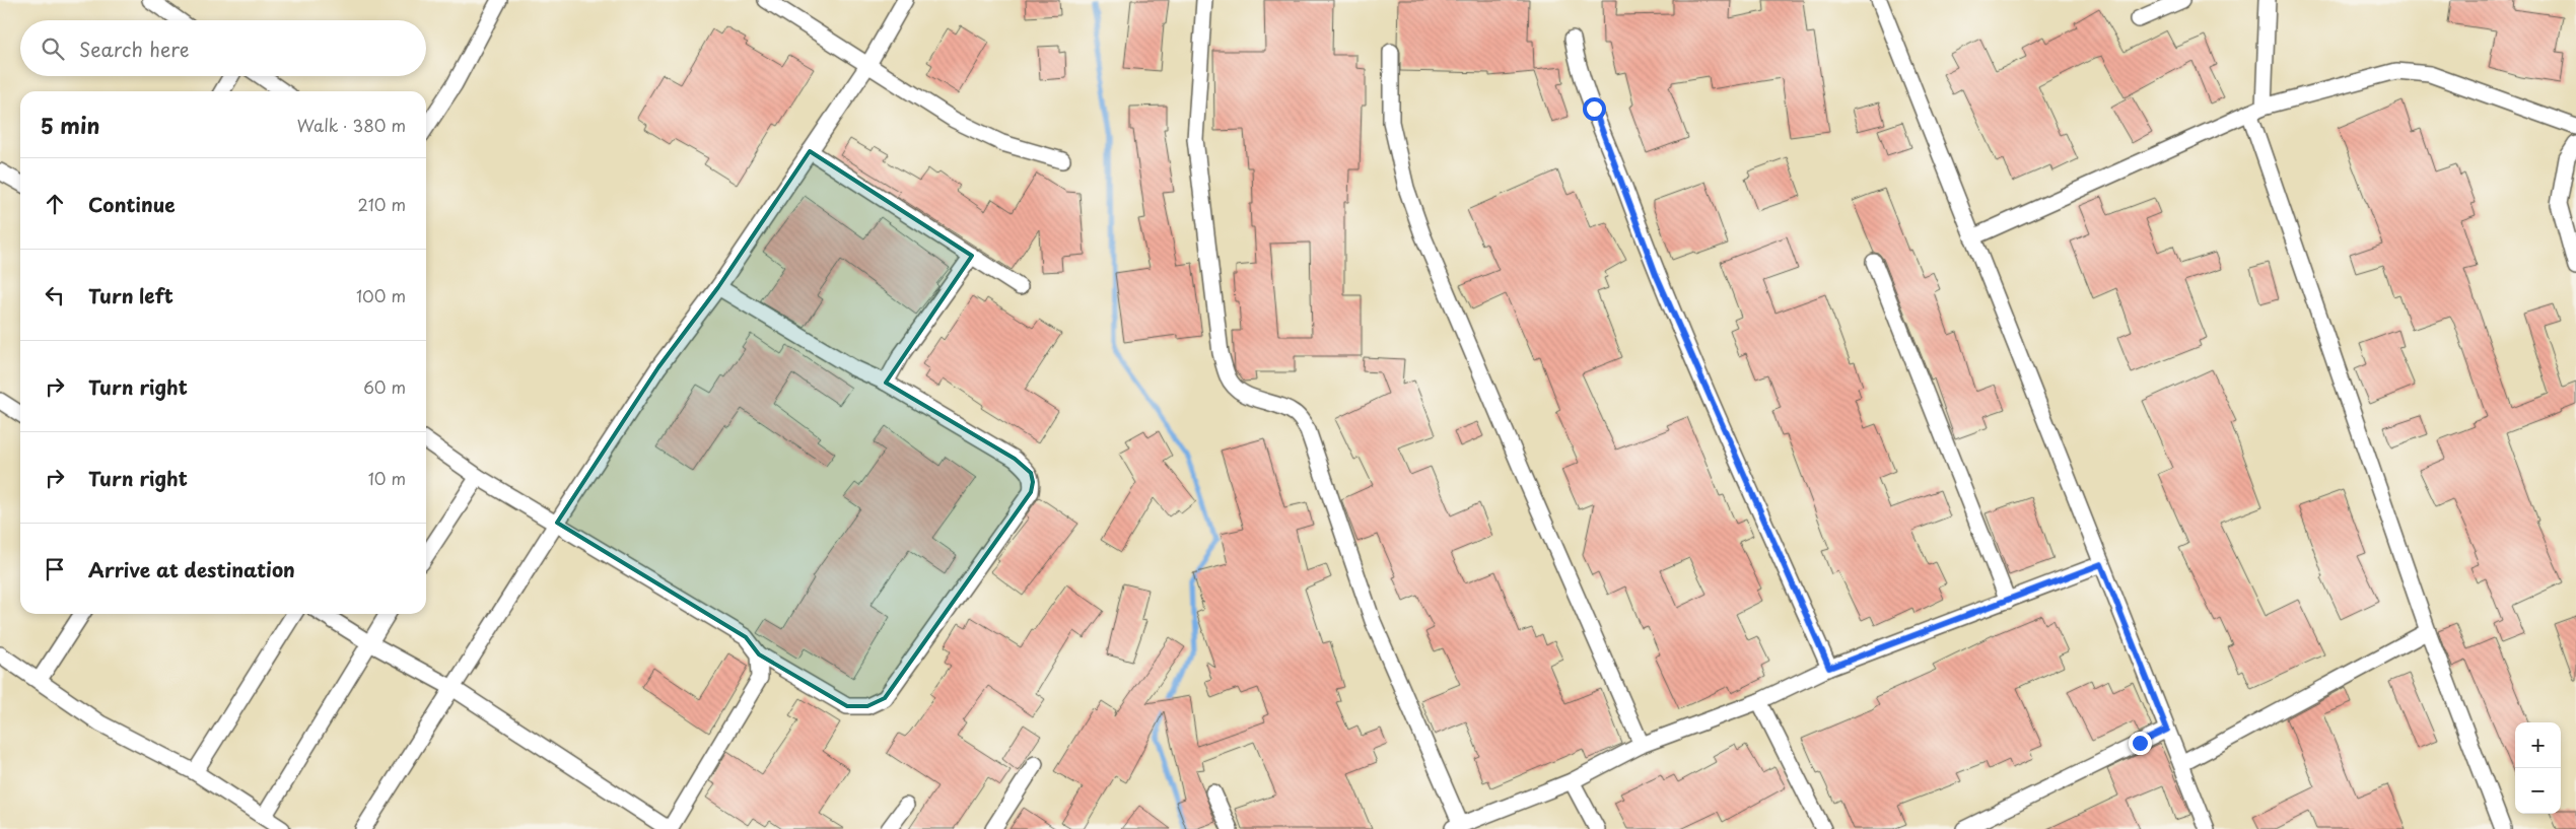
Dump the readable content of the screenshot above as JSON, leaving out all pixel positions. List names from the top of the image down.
{
  "page": {
    "search": "Search here",
    "heading": ["5 min", "Walk · 380 m"],
    "list": [
      ["Continue", "210 m"],
      ["Turn left", "100 m"],
      ["Turn right", "60 m"],
      ["Turn right", "10 m"],
      "Arrive at destination"
    ],
    "map_buttons": ["+", "−"]
  }
}
